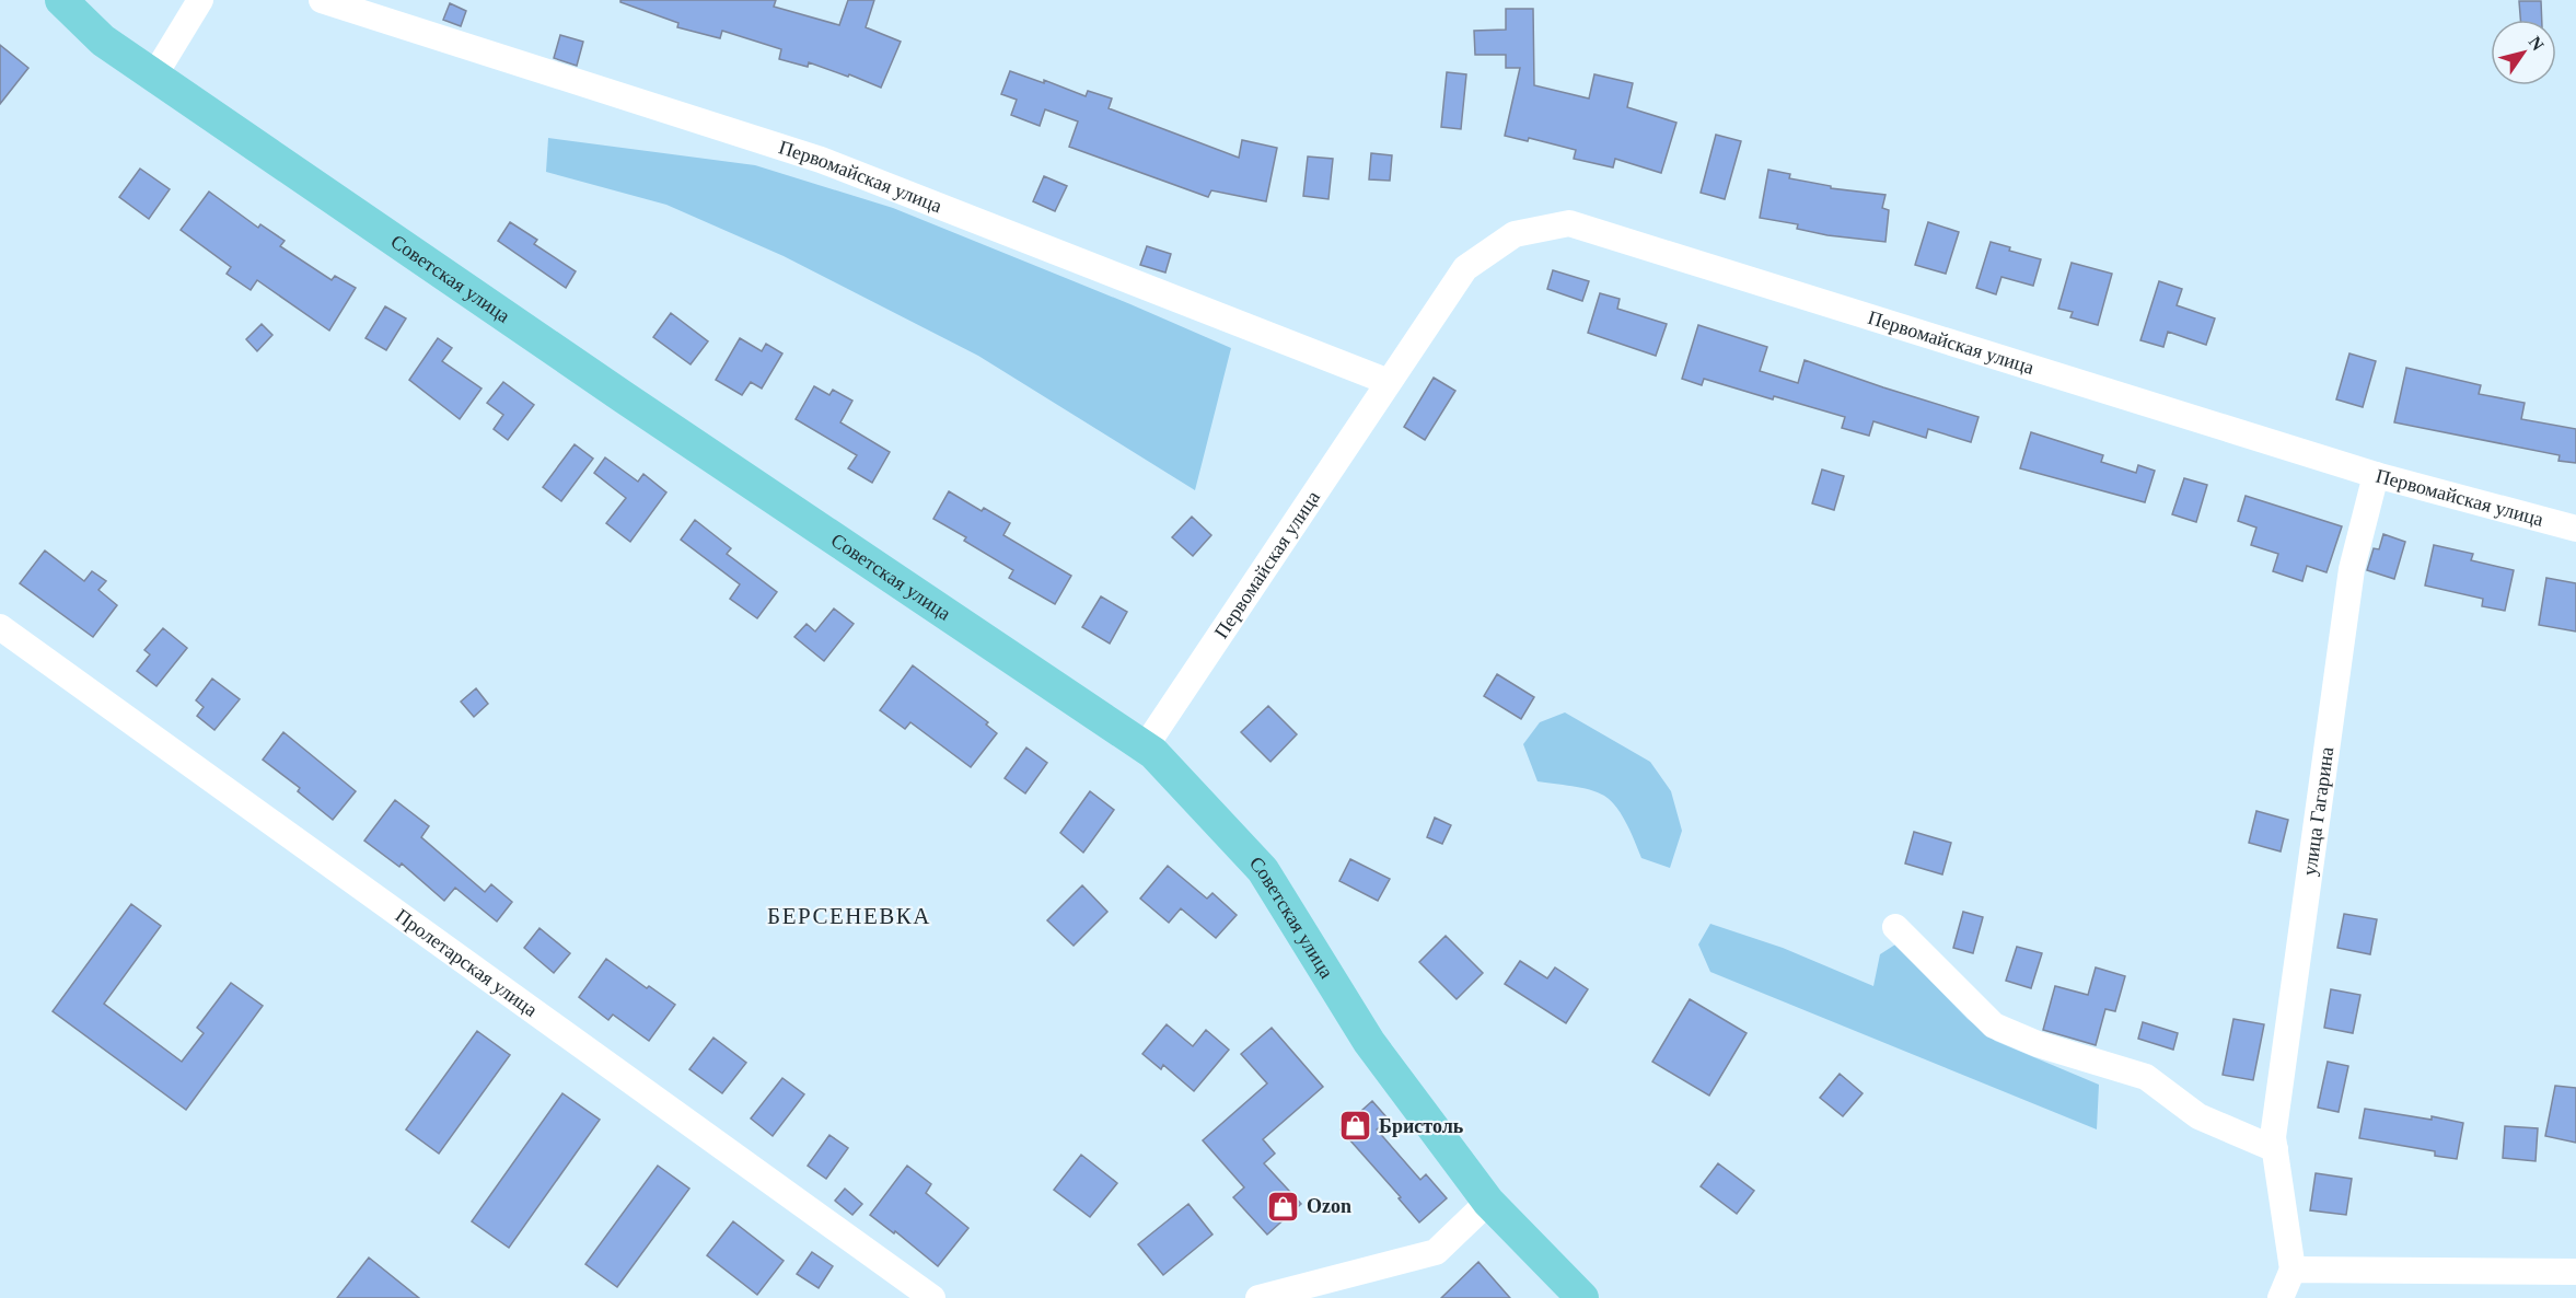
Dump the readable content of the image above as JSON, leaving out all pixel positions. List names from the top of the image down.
{
  "streets": {
    "main road": ["Советская улица"],
    "street": ["Первомайская улица", "улица Гагарина", "Пролетарская улица"]
  },
  "crossings": [
    ["Первомайская улица", "Советская улица"],
    ["Первомайская улица", "улица Гагарина"]
  ],
  "districts": ["БЕРСЕНЕВКА"],
  "places": {
    "shop": ["Бристоль", "Ozon"]
  },
  "north": "top right"
}
